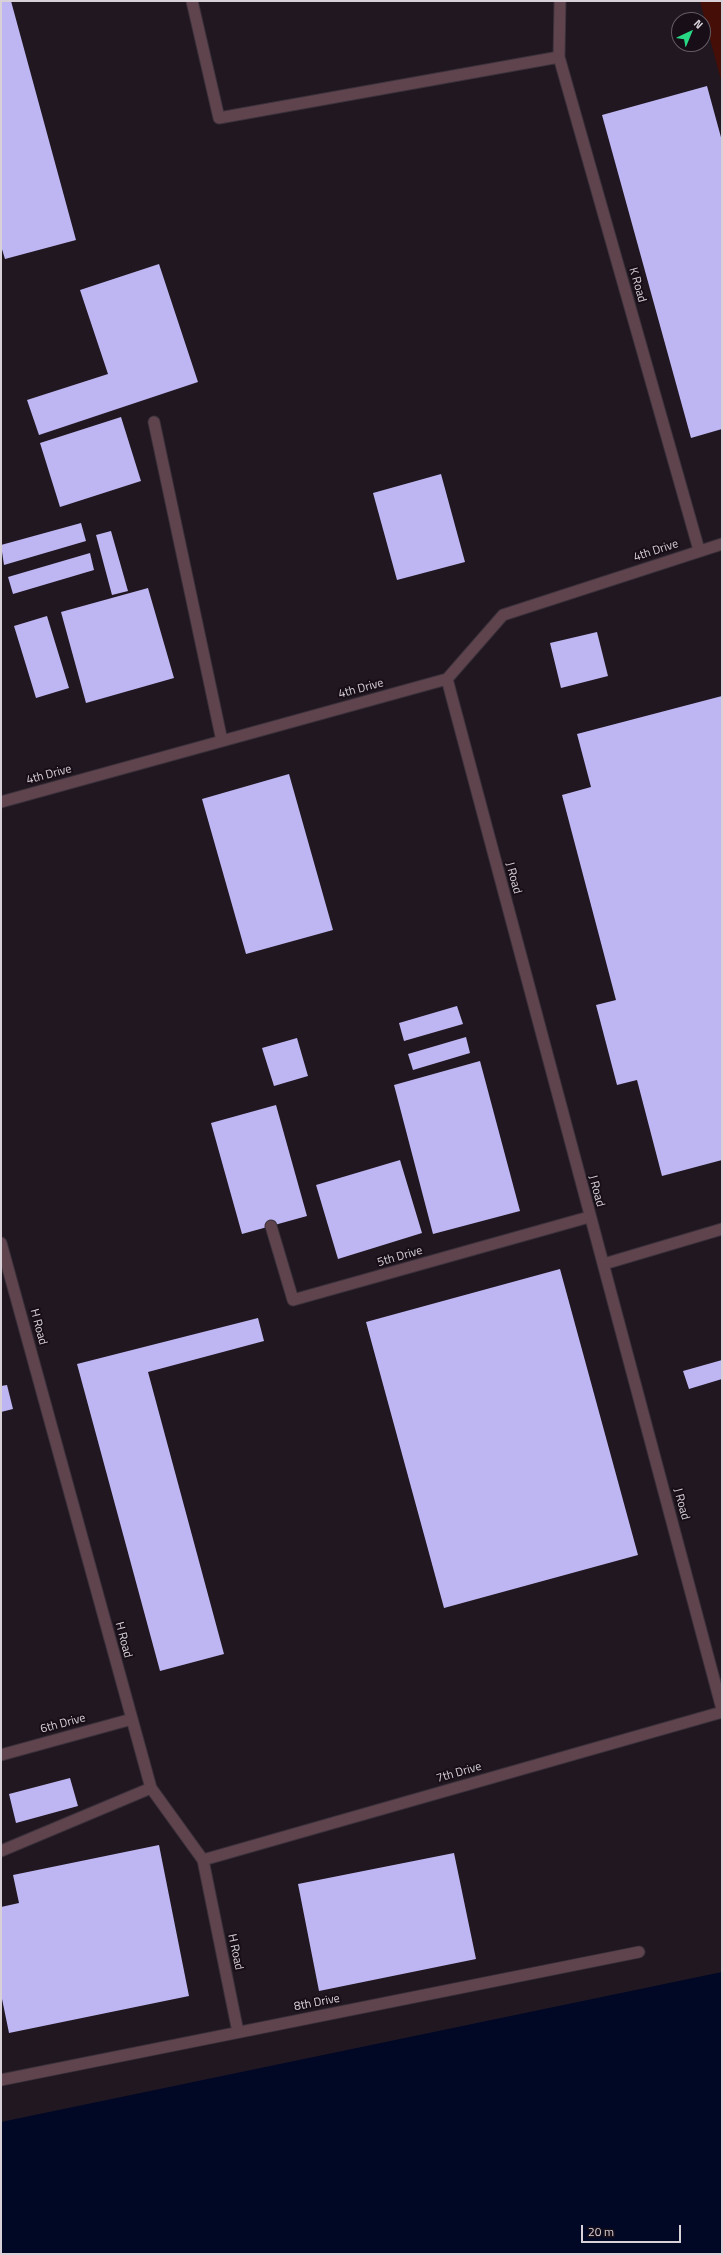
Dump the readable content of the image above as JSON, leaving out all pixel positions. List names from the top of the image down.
{
  "streets": {
    "lane": [
      "K Road",
      "4th Drive",
      "J Road",
      "5th Drive",
      "H Road",
      "6th Drive",
      "7th Drive",
      "8th Drive"
    ]
  },
  "crossings": [
    ["K Road", "4th Drive"],
    ["4th Drive", "J Road"],
    ["J Road", "5th Drive"],
    ["J Road", "7th Drive"],
    ["H Road", "6th Drive"],
    ["H Road", "7th Drive"],
    ["H Road", "8th Drive"]
  ],
  "scale_bar": "20 m",
  "north": "top right"
}
